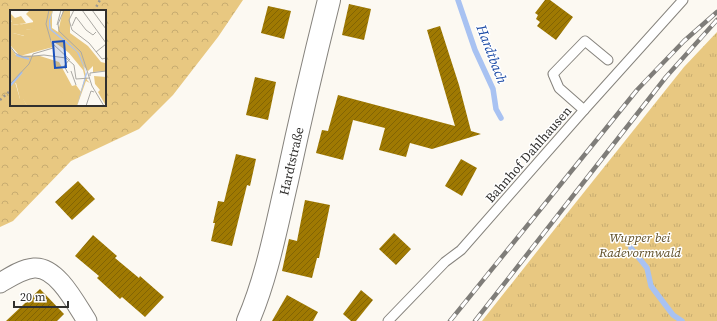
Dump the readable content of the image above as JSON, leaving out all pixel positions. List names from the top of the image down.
{
  "streets": {
    "main road": ["Hardtstraße"],
    "lane": ["Bahnhof Dahlhausen"]
  },
  "water": ["Hardtbach"],
  "parks": ["Wupper bei Radevormwald"],
  "scale_bar": "20 m"
}
